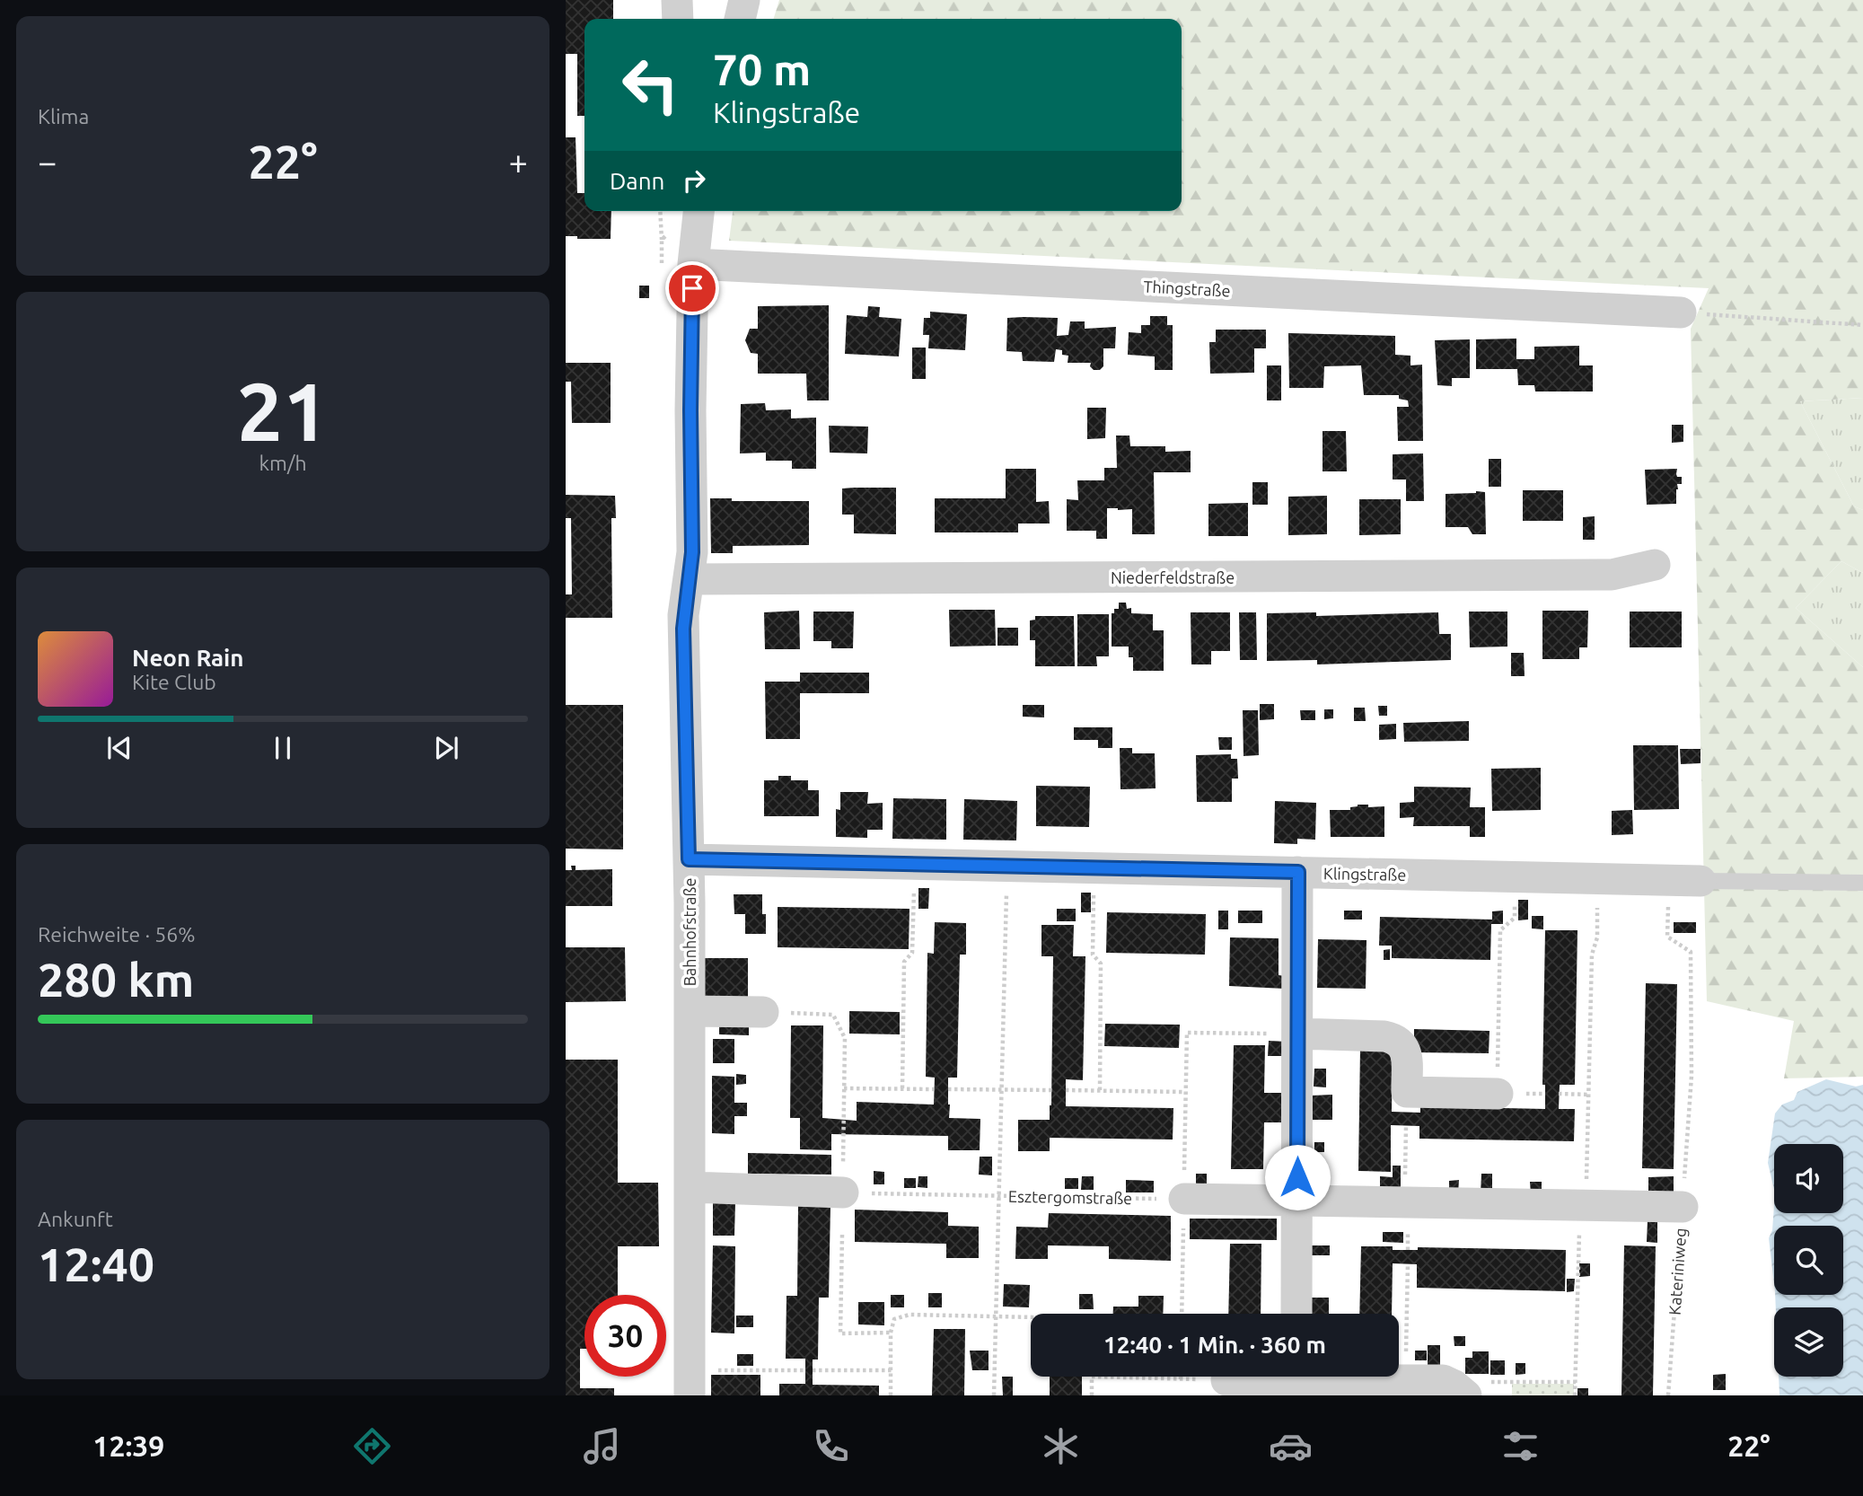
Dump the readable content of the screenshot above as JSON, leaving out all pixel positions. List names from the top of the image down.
{
  "streets": {
    "street": [
      "Thingstraße",
      "Niederfeldstraße",
      "Klingstraße",
      "Bahnhofstraße",
      "Kateriniweg"
    ],
    "path": ["Esztergomstraße"]
  },
  "crossings": [
    ["Thingstraße", "Bahnhofstraße"],
    ["Niederfeldstraße", "Bahnhofstraße"],
    ["Klingstraße", "Bahnhofstraße"]
  ],
  "page": {
    "tile": [
      "Klima",
      ["21", "km/h"],
      ["Reichweite · 56%", "280 km"],
      ["Ankunft", "12:40"]
    ],
    "turn": ["70 m", "Klingstraße"],
    "heat": ["−", "22°", "+"],
    "then": "Dann",
    "song": ["Neon Rain", "Kite Club"],
    "limit": "30",
    "trip": "12:40 · 1 Min. · 360 m",
    "tabs": ["12:39", "22°"]
  }
}
